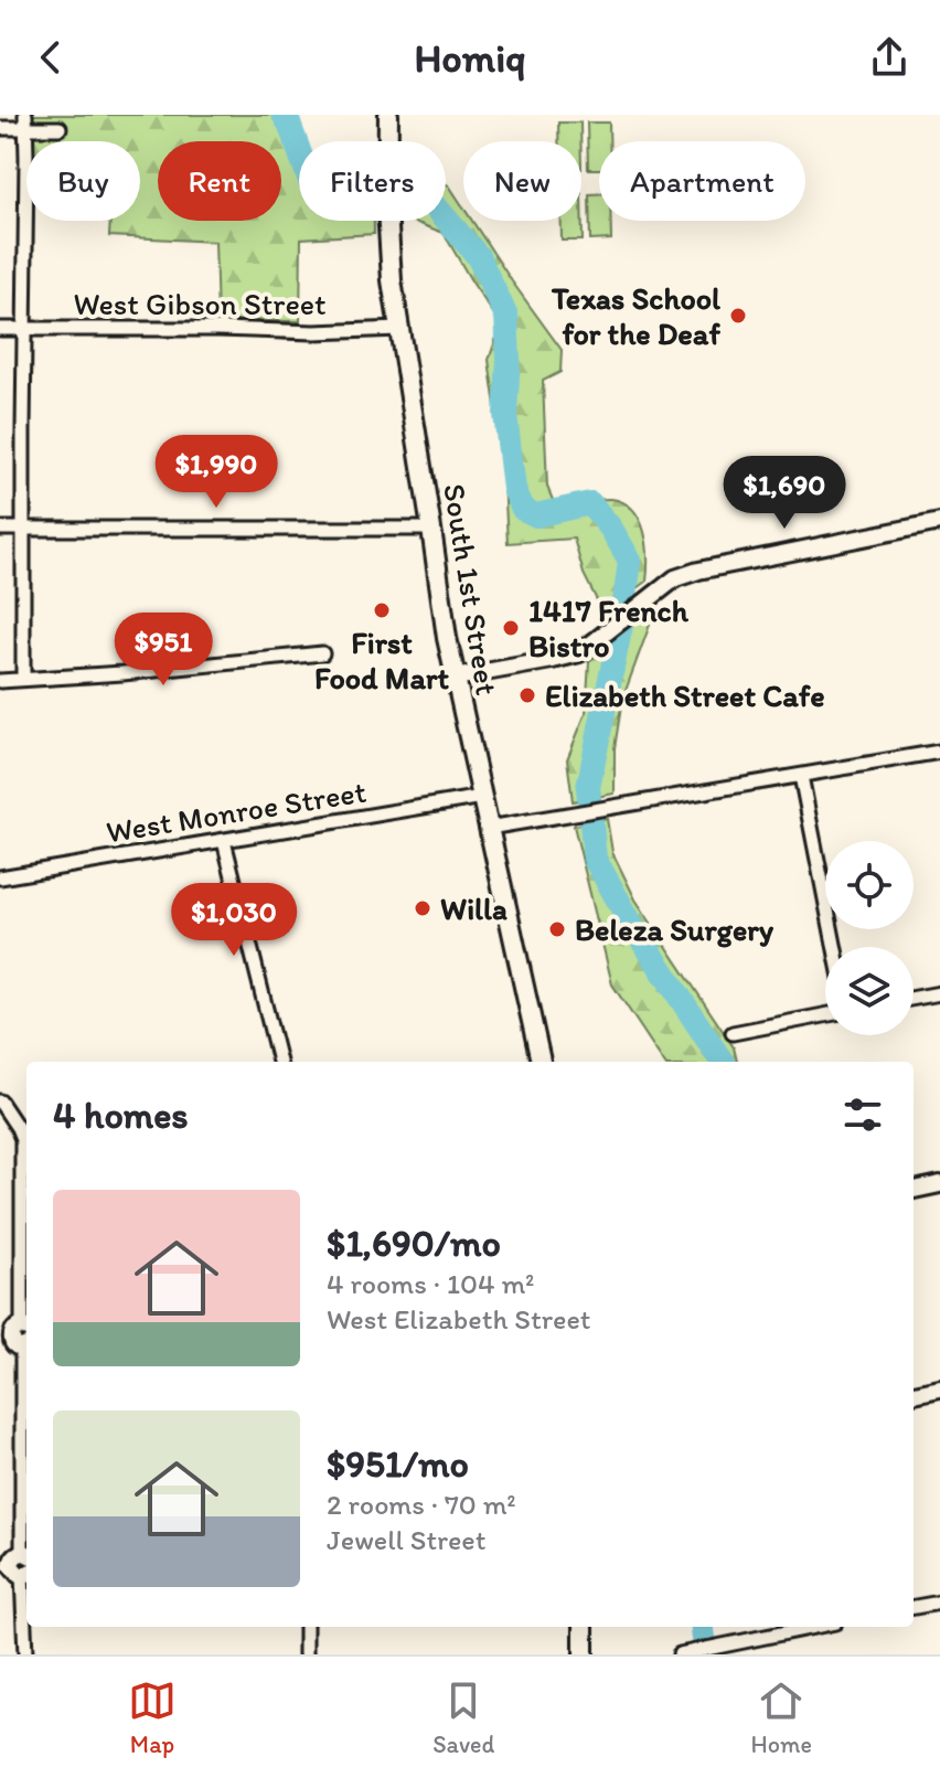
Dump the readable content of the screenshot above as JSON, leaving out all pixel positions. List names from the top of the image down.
{
  "streets": {
    "main road": ["South 1st Street"],
    "street": ["West Gibson Street", "West Monroe Street"]
  },
  "crossings": [
    ["West Gibson Street", "South 1st Street"],
    ["South 1st Street", "West Monroe Street"]
  ],
  "places": [
    "Texas School for the Deaf",
    "First Food Mart",
    "1417 French Bistro",
    "Elizabeth Street Cafe",
    "Willa",
    "Beleza Surgery"
  ],
  "page": {
    "header": "Homiq",
    "chip": [
      "Buy",
      "Rent",
      "Filters",
      "New",
      "Apartment"
    ],
    "price": [
      "$1,990",
      "$1,690",
      "$951",
      "$1,030"
    ],
    "heading": "4 homes",
    "list": [
      {
        "name": "$1,690/mo",
        "note": "4 rooms · 104 m² · West Elizabeth Street"
      },
      {
        "name": "$951/mo",
        "note": "2 rooms · 70 m² · Jewell Street"
      }
    ],
    "tabs": ["Map", "Saved", "Home"]
  }
}
